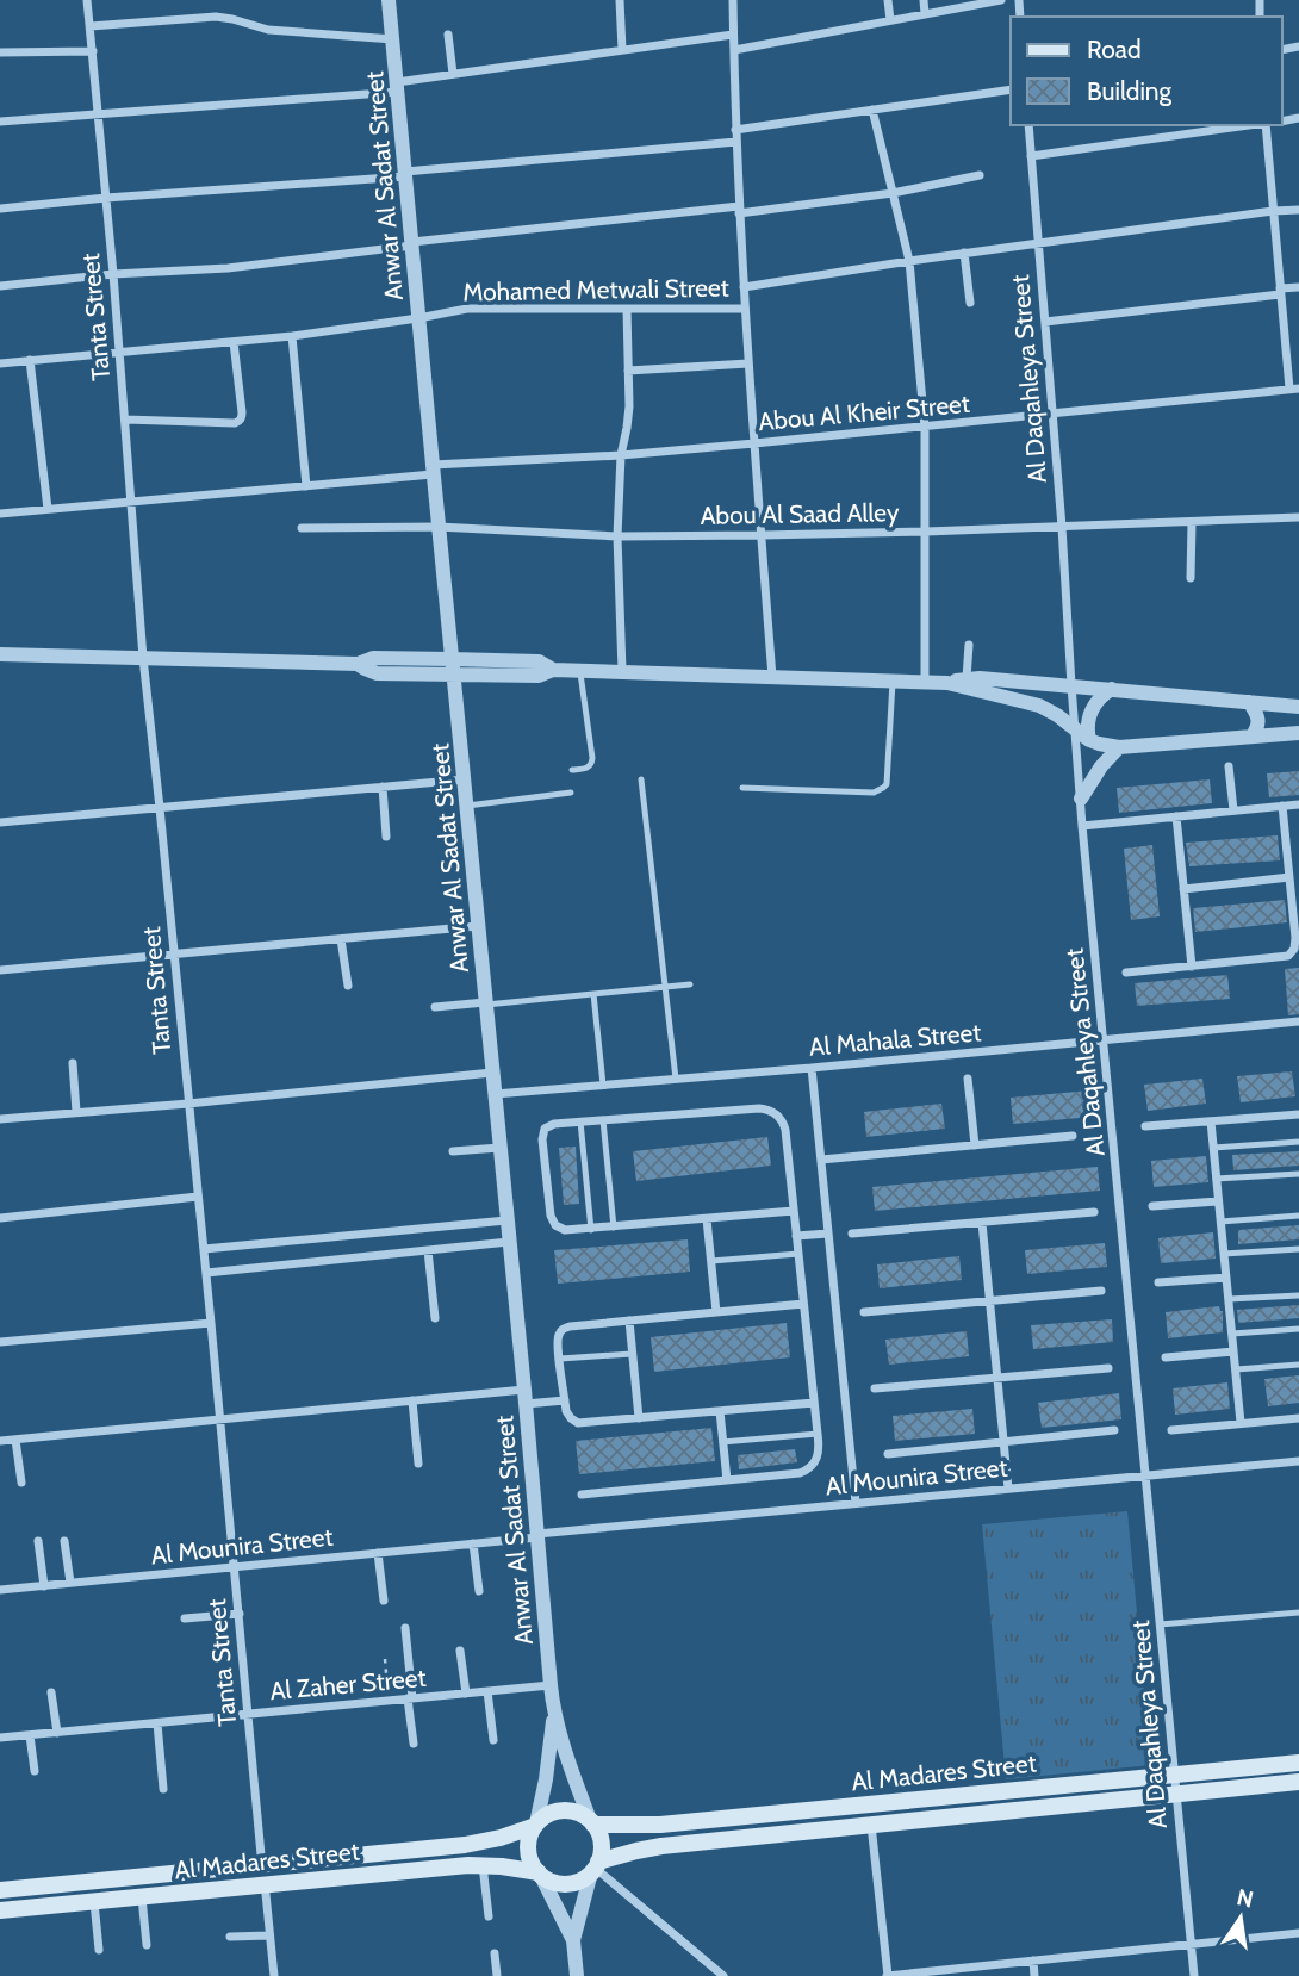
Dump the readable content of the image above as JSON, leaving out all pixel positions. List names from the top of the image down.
{
  "streets": {
    "main road": ["Al Madares Street"],
    "street": [
      "Anwar Al Sadat Street",
      "Mohamed Metwali Street",
      "Tanta Street",
      "Al Daqahleya Street",
      "Abou Al Kheir Street",
      "Abou Al Saad Alley",
      "Al Mahala Street",
      "Al Mounira Street",
      "Al Zaher Street"
    ]
  },
  "crossings": [
    ["Anwar Al Sadat Street", "Mohamed Metwali Street"],
    ["Anwar Al Sadat Street", "Abou Al Kheir Street"],
    ["Anwar Al Sadat Street", "Abou Al Saad Alley"],
    ["Anwar Al Sadat Street", "Al Mahala Street"],
    ["Anwar Al Sadat Street", "Al Mounira Street"],
    ["Anwar Al Sadat Street", "Al Zaher Street"],
    ["Anwar Al Sadat Street", "Al Madares Street"],
    ["Mohamed Metwali Street", "Tanta Street"],
    ["Mohamed Metwali Street", "Al Daqahleya Street"],
    ["Tanta Street", "Abou Al Kheir Street"],
    ["Tanta Street", "Al Mounira Street"],
    ["Tanta Street", "Al Zaher Street"],
    ["Tanta Street", "Al Madares Street"],
    ["Al Daqahleya Street", "Abou Al Kheir Street"],
    ["Al Daqahleya Street", "Abou Al Saad Alley"],
    ["Al Daqahleya Street", "Al Mahala Street"],
    ["Al Daqahleya Street", "Al Mounira Street"],
    ["Al Daqahleya Street", "Al Madares Street"]
  ],
  "legend": ["Road", "Building"],
  "north": "top"
}
